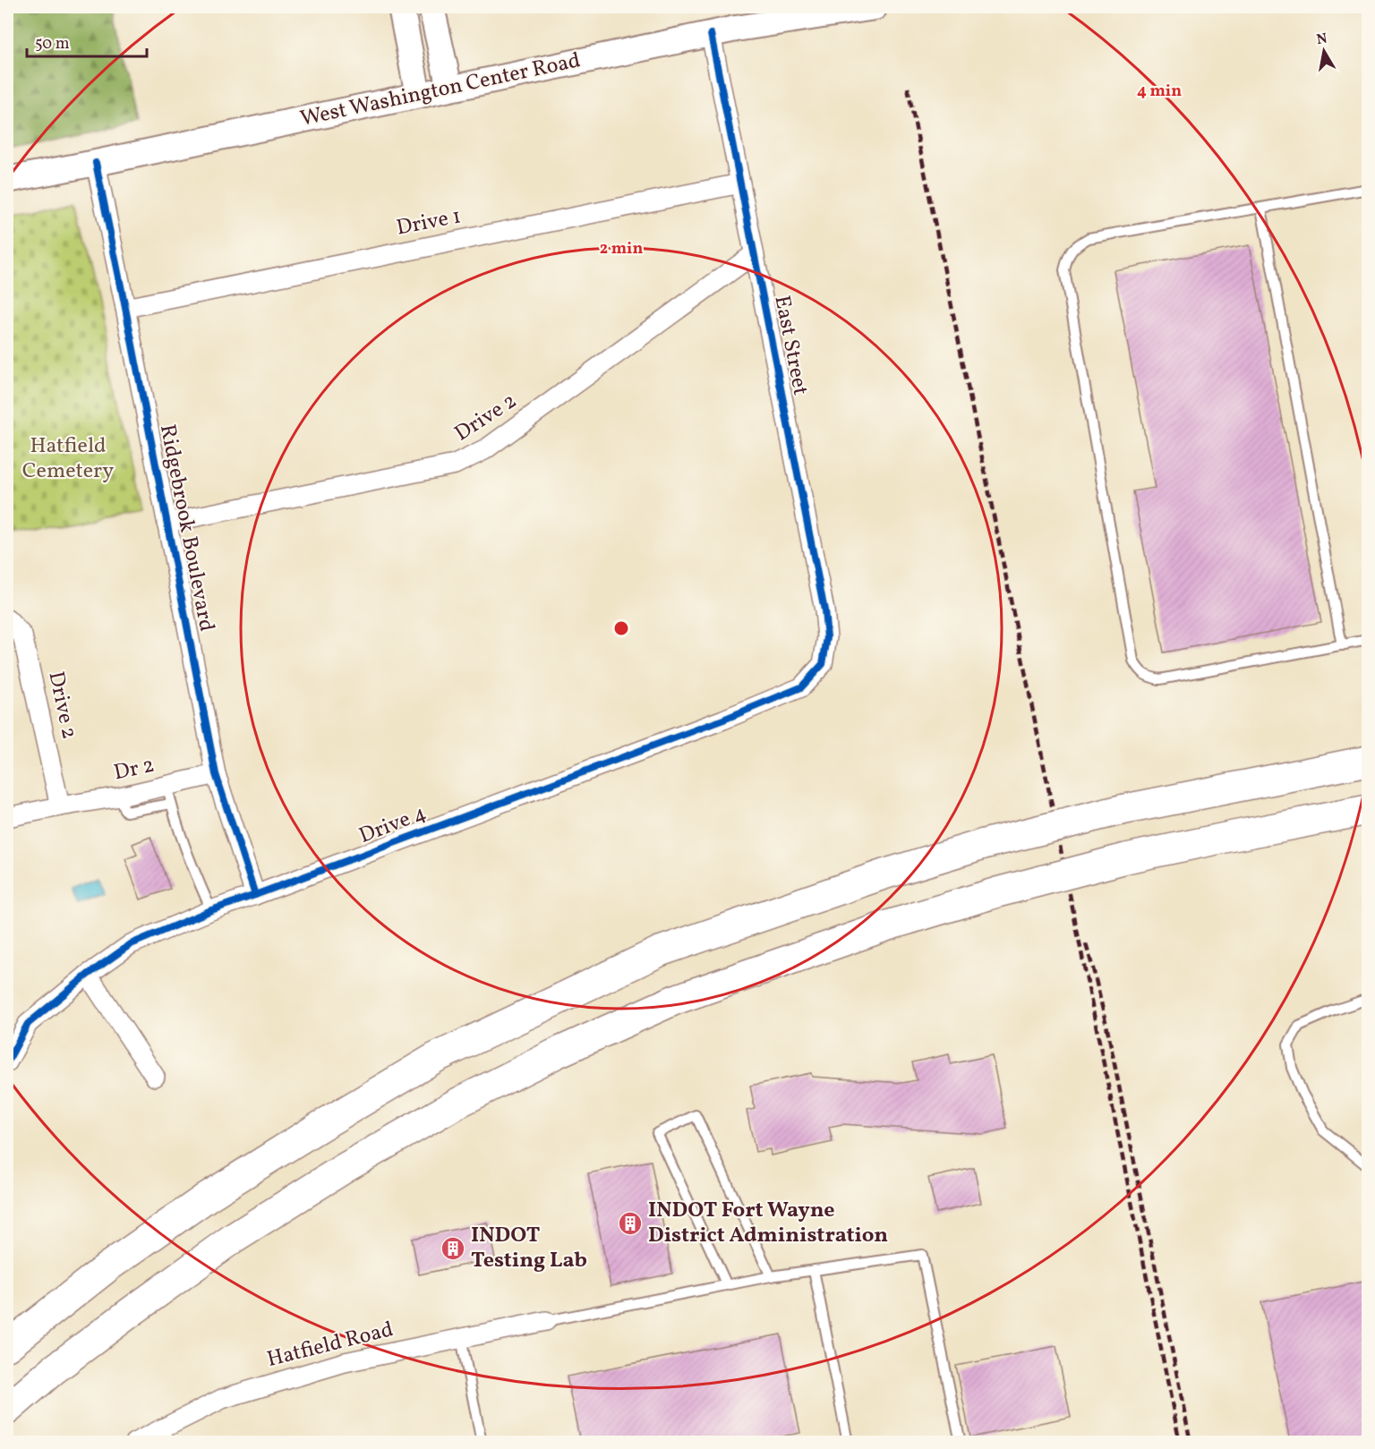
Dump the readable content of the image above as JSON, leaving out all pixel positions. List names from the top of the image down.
{
  "streets": {
    "main road": ["West Washington Center Road"],
    "street": [
      "Drive 1",
      "East Street",
      "Drive 2",
      "Ridgebrook Boulevard",
      "Dr 2",
      "Drive 4",
      "Hatfield Road"
    ]
  },
  "crossings": [
    ["West Washington Center Road", "East Street"],
    ["West Washington Center Road", "Ridgebrook Boulevard"],
    ["Drive 1", "East Street"],
    ["Drive 1", "Ridgebrook Boulevard"],
    ["East Street", "Drive 2"],
    ["East Street", "Drive 4"],
    ["Drive 2", "Ridgebrook Boulevard"],
    ["Drive 2", "Dr 2"],
    ["Ridgebrook Boulevard", "Dr 2"],
    ["Ridgebrook Boulevard", "Drive 4"]
  ],
  "parks": ["Hatfield Cemetery"],
  "places": {
    "building": ["INDOT Fort Wayne District Administration", "INDOT Testing Lab"]
  },
  "scale_bar": "50 m",
  "north": "top",
  "rings": ["4 min", "2 min"]
}
